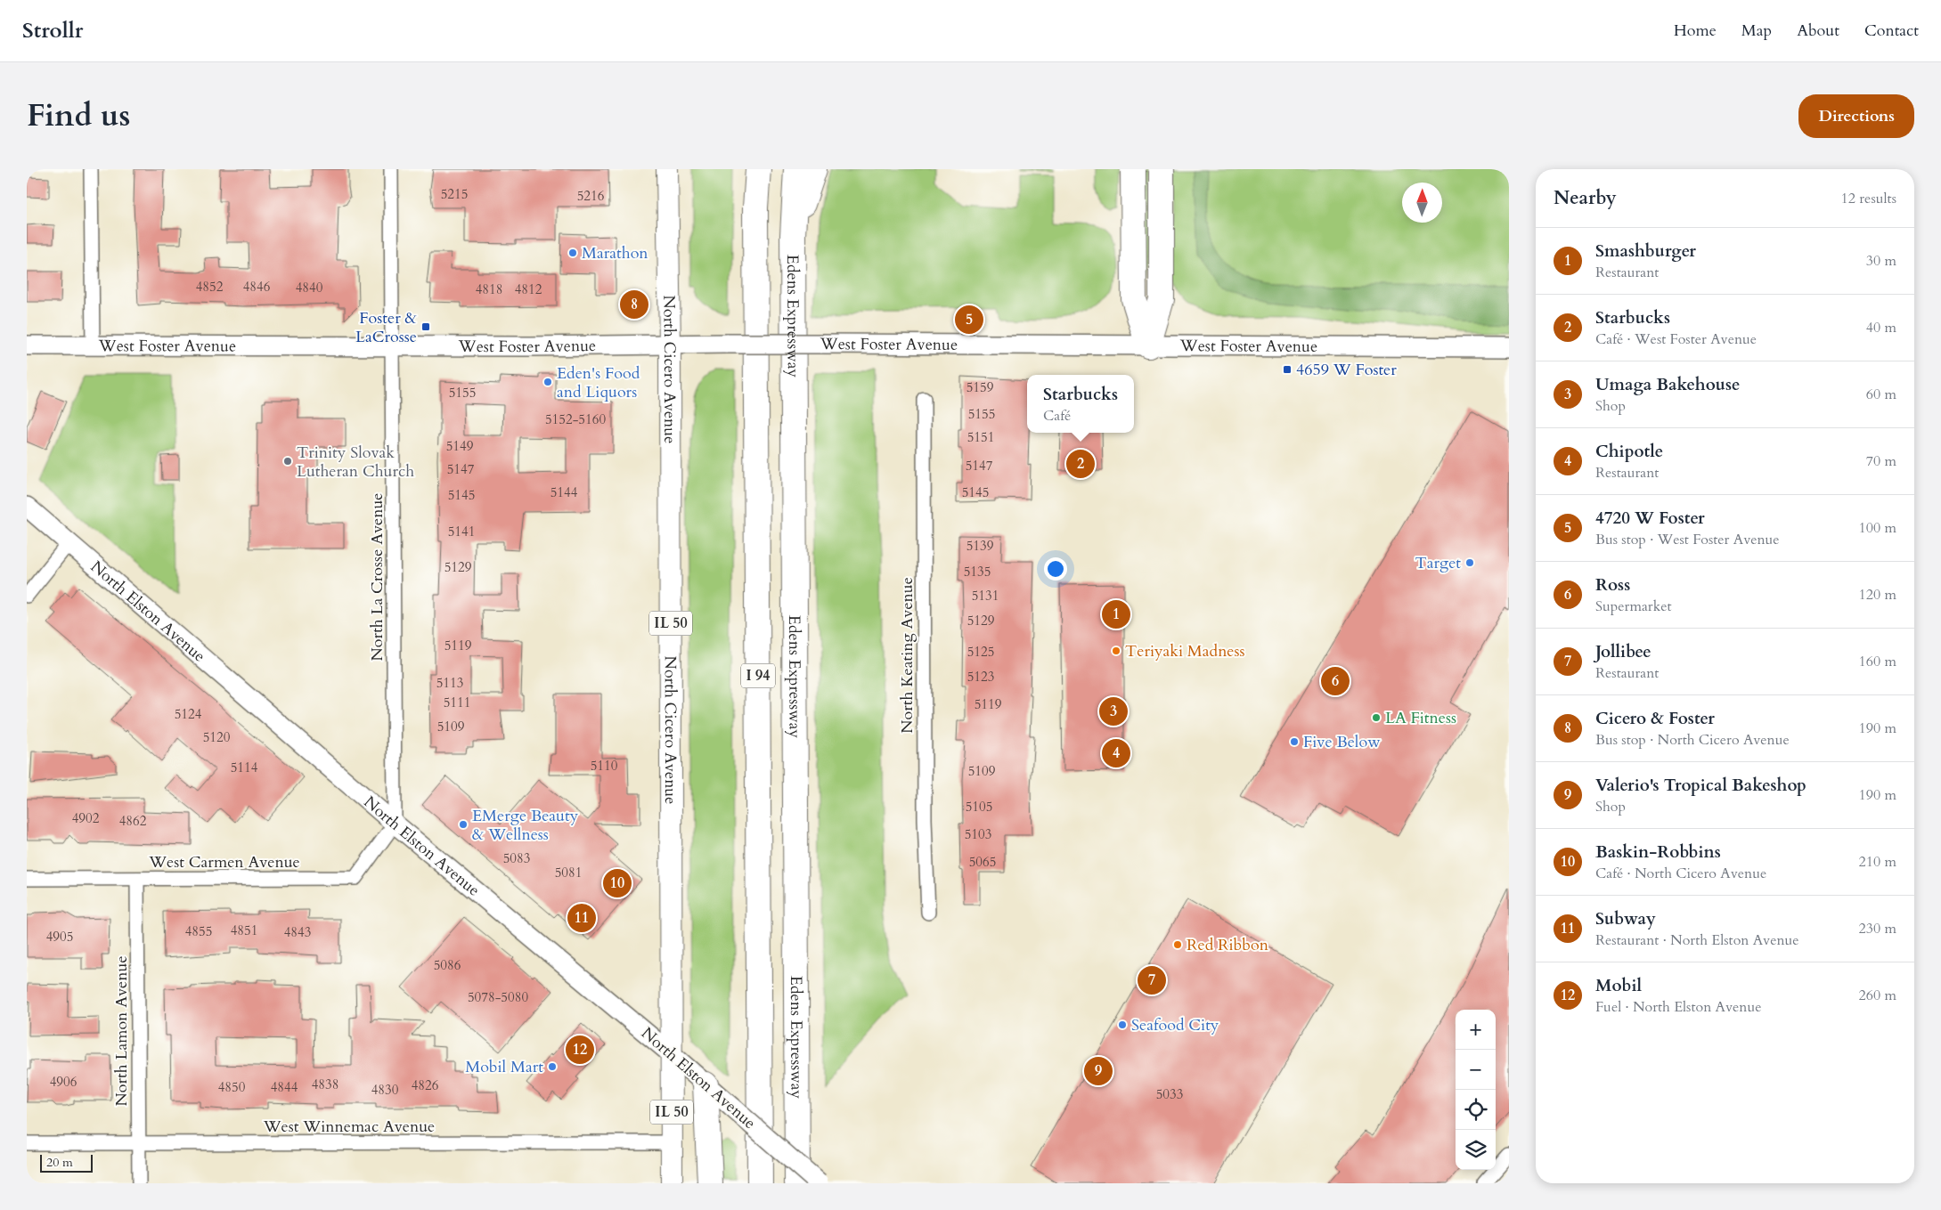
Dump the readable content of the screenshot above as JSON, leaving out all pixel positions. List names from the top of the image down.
{
  "streets": {
    "highway": ["Edens Expressway", "I 94"],
    "main road": [
      "West Foster Avenue",
      "North Cicero Avenue",
      "North Elston Avenue",
      "IL 50"
    ],
    "street": [
      "North La Crosse Avenue",
      "North Keating Avenue",
      "West Carmen Avenue",
      "North Lamon Avenue",
      "West Winnemac Avenue"
    ]
  },
  "crossings": [
    ["West Foster Avenue", "North Cicero Avenue"],
    ["West Foster Avenue", "North La Crosse Avenue"],
    ["North Cicero Avenue", "North Elston Avenue"],
    ["North Cicero Avenue", "West Winnemac Avenue"],
    ["North La Crosse Avenue", "North Elston Avenue"],
    ["North La Crosse Avenue", "West Carmen Avenue"],
    ["North Elston Avenue", "West Carmen Avenue"],
    ["West Carmen Avenue", "North Lamon Avenue"],
    ["North Lamon Avenue", "West Winnemac Avenue"]
  ],
  "places": {
    "other": [
      "Marathon",
      "Eden's Food and Liquors",
      "Trinity Slovak Lutheran Church",
      "Target",
      "Teriyaki Madness",
      "LA Fitness",
      "Five Below",
      "EMerge Beauty & Wellness",
      "Red Ribbon",
      "Seafood City",
      "Mobil Mart"
    ],
    "transit": ["Foster & LaCrosse", "4659 W Foster"]
  },
  "house_numbers": [
    "5215",
    "5216",
    "4852",
    "4846",
    "4840",
    "4818",
    "4812",
    "5159",
    "5155",
    "5155",
    "5152-5160",
    "5151",
    "5149",
    "5147",
    "5147",
    "5144",
    "5145",
    "5145",
    "5141",
    "5139",
    "5129",
    "5135",
    "5131",
    "5129",
    "5119",
    "5125",
    "5123",
    "5113",
    "5111",
    "5119",
    "5124",
    "5109",
    "5120",
    "5110",
    "5114",
    "5109",
    "5105",
    "4902",
    "4862",
    "5103",
    "5083",
    "5065",
    "5081",
    "4851",
    "4855",
    "4843",
    "4905",
    "5086",
    "5078-5080",
    "4906",
    "4838",
    "4826",
    "4850",
    "4844",
    "4830",
    "5033"
  ],
  "scale_bar": "20 m",
  "north": "top",
  "page": {
    "header": "Strollr",
    "nav": [
      "Home",
      "Map",
      "About",
      "Contact"
    ],
    "title": "Find us",
    "buttons": "Directions",
    "heading": ["Nearby", "12 results"],
    "list": [
      {
        "mark": "1",
        "name": "Smashburger",
        "note": "Restaurant",
        "value": "30 m"
      },
      {
        "mark": "2",
        "name": "Starbucks",
        "note": "Café · West Foster Avenue",
        "value": "40 m"
      },
      {
        "mark": "3",
        "name": "Umaga Bakehouse",
        "note": "Shop",
        "value": "60 m"
      },
      {
        "mark": "4",
        "name": "Chipotle",
        "note": "Restaurant",
        "value": "70 m"
      },
      {
        "mark": "5",
        "name": "4720 W Foster",
        "note": "Bus stop · West Foster Avenue",
        "value": "100 m"
      },
      {
        "mark": "6",
        "name": "Ross",
        "note": "Supermarket",
        "value": "120 m"
      },
      {
        "mark": "7",
        "name": "Jollibee",
        "note": "Restaurant",
        "value": "160 m"
      },
      {
        "mark": "8",
        "name": "Cicero & Foster",
        "note": "Bus stop · North Cicero Avenue",
        "value": "190 m"
      },
      {
        "mark": "9",
        "name": "Valerio's Tropical Bakeshop",
        "note": "Shop",
        "value": "190 m"
      },
      {
        "mark": "10",
        "name": "Baskin-Robbins",
        "note": "Café · North Cicero Avenue",
        "value": "210 m"
      },
      {
        "mark": "11",
        "name": "Subway",
        "note": "Restaurant · North Elston Avenue",
        "value": "230 m"
      },
      {
        "mark": "12",
        "name": "Mobil",
        "note": "Fuel · North Elston Avenue",
        "value": "260 m"
      }
    ],
    "pins": [
      "8",
      "5",
      "2",
      "1",
      "6",
      "3",
      "4",
      "10",
      "11",
      "7",
      "12",
      "9"
    ],
    "popup": ["Starbucks", "Café"],
    "map_buttons": ["+", "−"],
    "scale": "20 m"
  }
}
